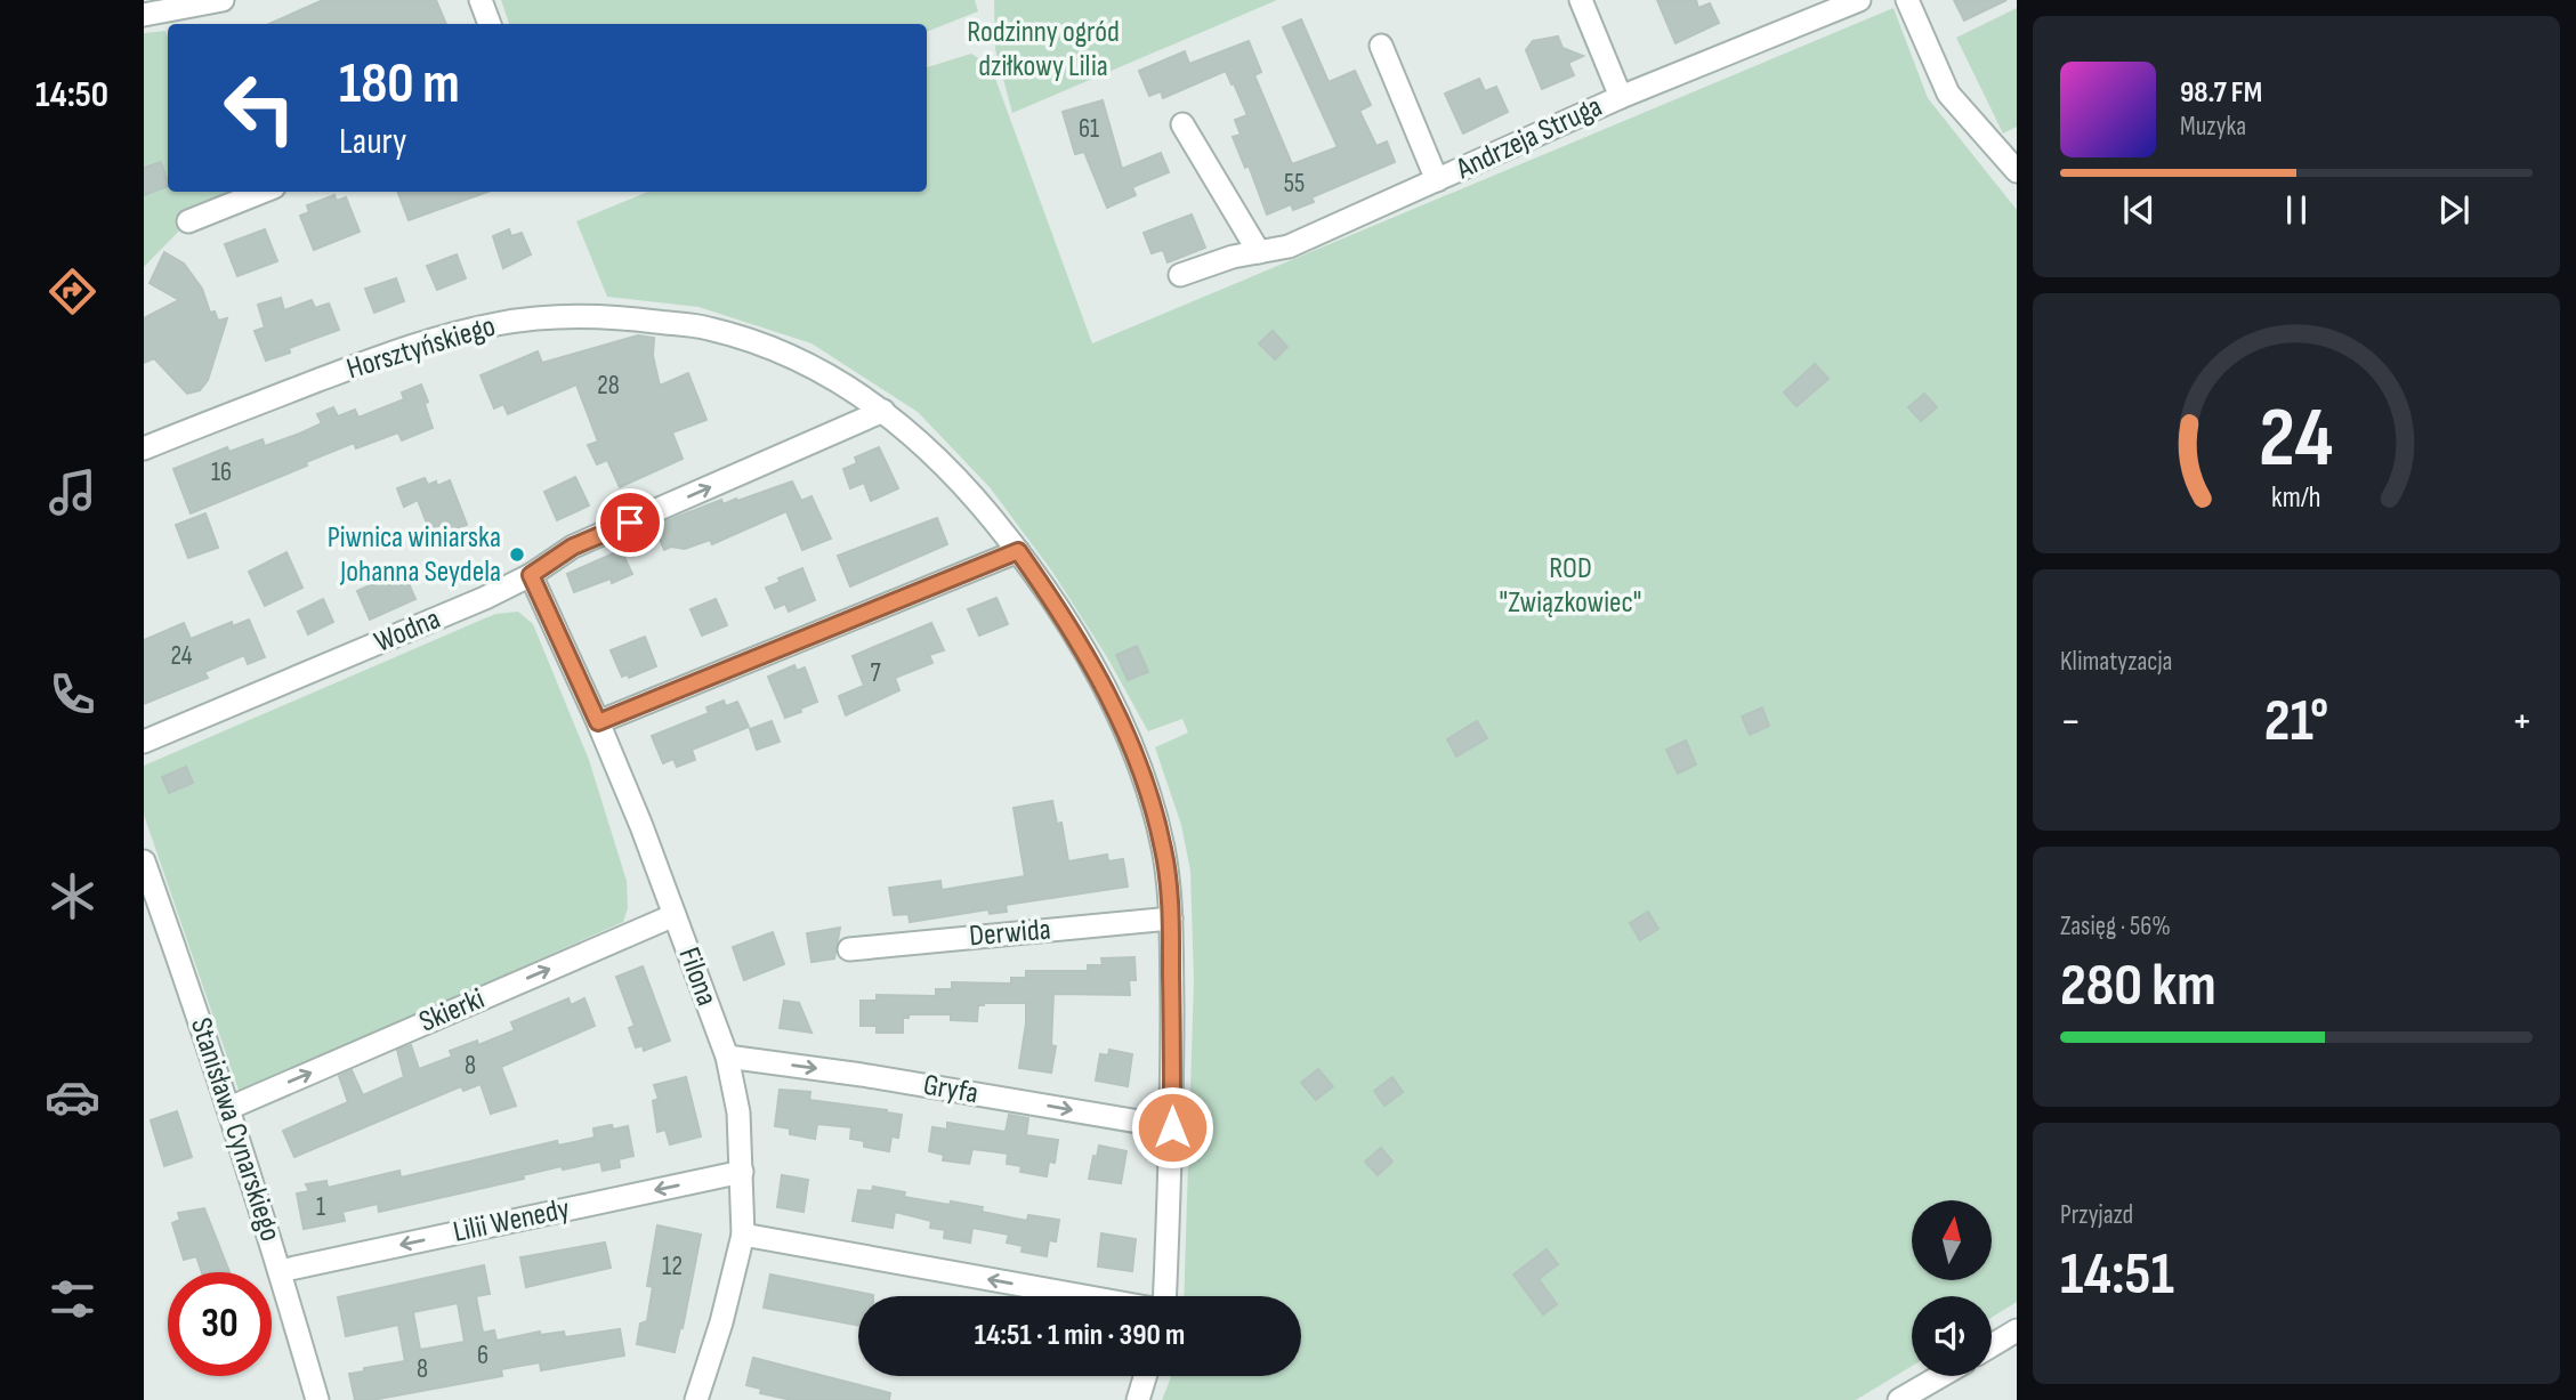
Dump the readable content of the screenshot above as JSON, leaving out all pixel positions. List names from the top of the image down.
{
  "streets": {
    "street": [
      "Andrzeja Struga",
      "Horsztyńskiego",
      "Wodna",
      "Derwida",
      "Filona",
      "Skierki",
      "Gryfa",
      "Stanisława Cynarskiego",
      "Lilii Wenedy"
    ]
  },
  "crossings": [
    ["Horsztyńskiego", "Wodna"],
    ["Horsztyńskiego", "Derwida"],
    ["Horsztyńskiego", "Gryfa"],
    ["Wodna", "Filona"],
    ["Filona", "Skierki"],
    ["Filona", "Gryfa"],
    ["Filona", "Lilii Wenedy"],
    ["Skierki", "Stanisława Cynarskiego"],
    ["Stanisława Cynarskiego", "Lilii Wenedy"]
  ],
  "one_way": ["Skierki", "Lilii Wenedy"],
  "parks": ["Rodzinny ogród dziłkowy Lilia", "ROD \"Związkowiec\""],
  "places": ["Piwnica winiarska Johanna Seydela"],
  "house_numbers": [
    "61",
    "55",
    "28",
    "16",
    "24",
    "7",
    "8",
    "1",
    "12",
    "6",
    "8"
  ],
  "north": "top",
  "page": {
    "tabs": "14:50",
    "turn": ["180 m", "Laury"],
    "song": ["98.7 FM", "Muzyka"],
    "tile": [
      "Klimatyzacja",
      ["Zasięg · 56%", "280 km"],
      ["Przyjazd", "14:51"]
    ],
    "heat": ["−", "21°", "+"],
    "limit": "30",
    "trip": "14:51 · 1 min · 390 m",
    "gauge": ["24", "km/h"]
  }
}
